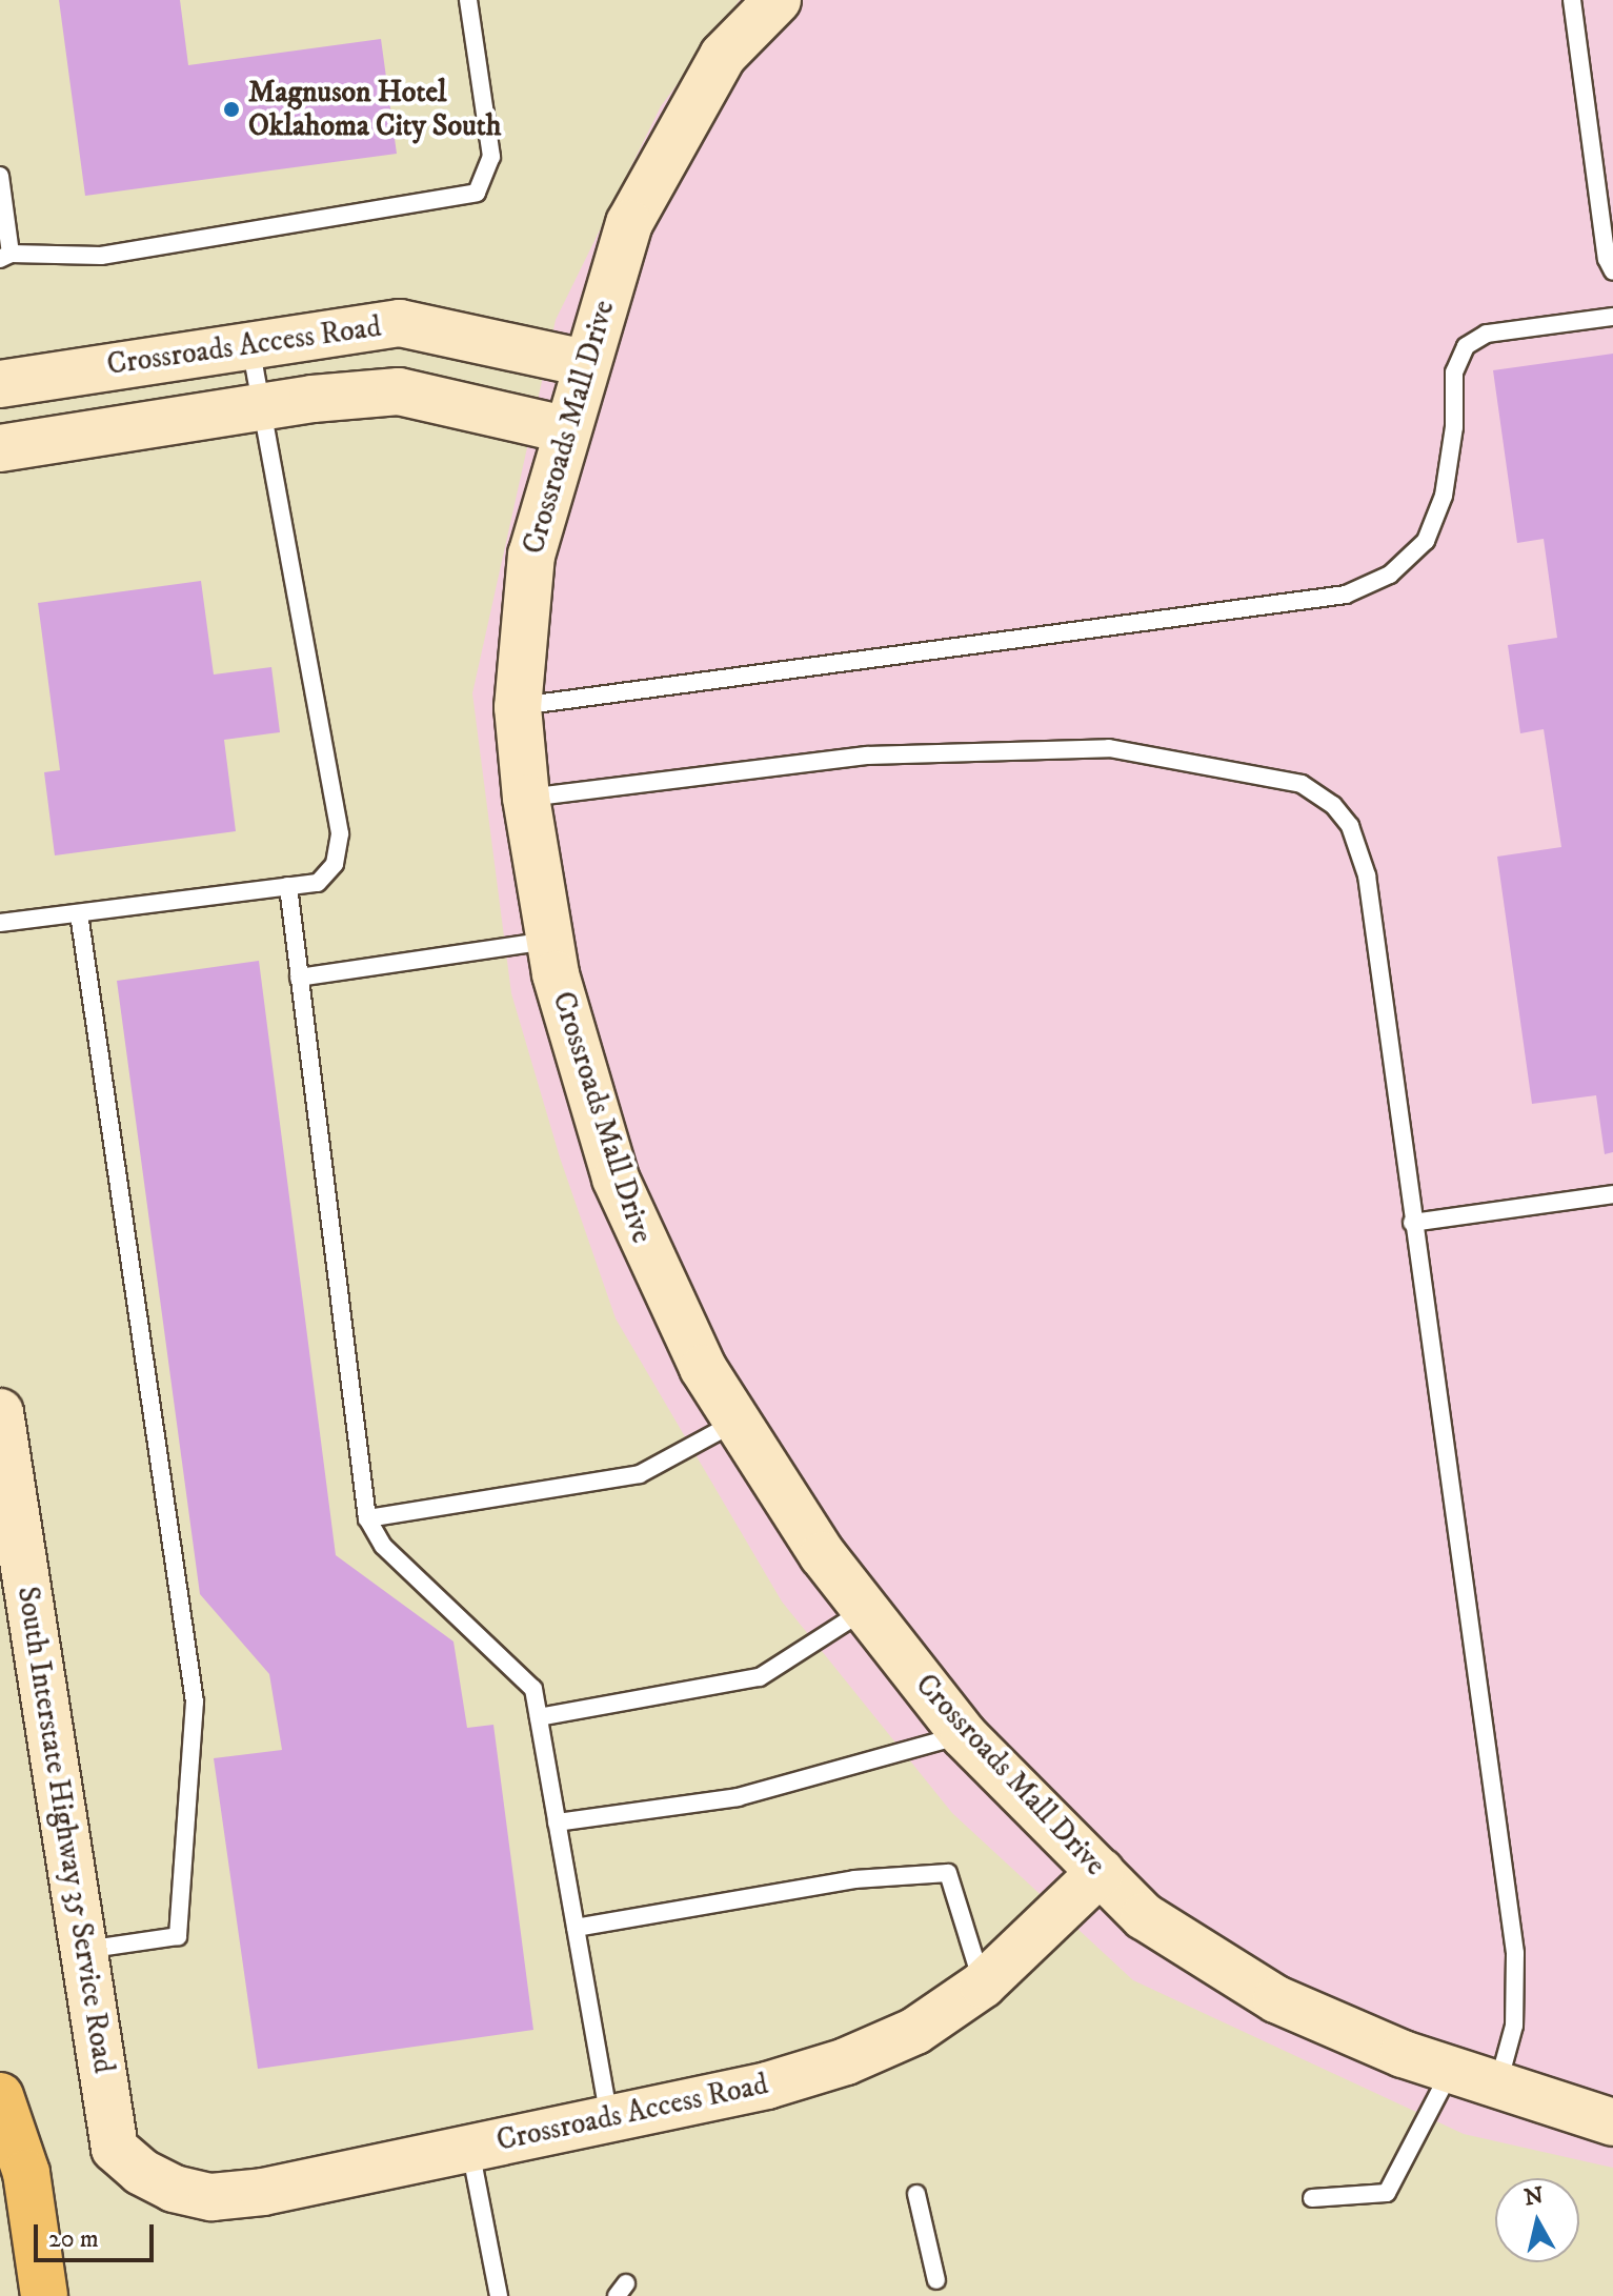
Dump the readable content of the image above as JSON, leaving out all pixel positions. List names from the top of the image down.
{
  "streets": {
    "street": ["Crossroads Access Road", "Crossroads Mall Drive", "South Interstate Highway 35 Service Road"]
  },
  "crossings": [
    ["Crossroads Access Road", "Crossroads Mall Drive"],
    ["Crossroads Access Road", "South Interstate Highway 35 Service Road"]
  ],
  "places": ["Magnuson Hotel Oklahoma City South"],
  "scale_bar": "20 m",
  "north": "top"
}
